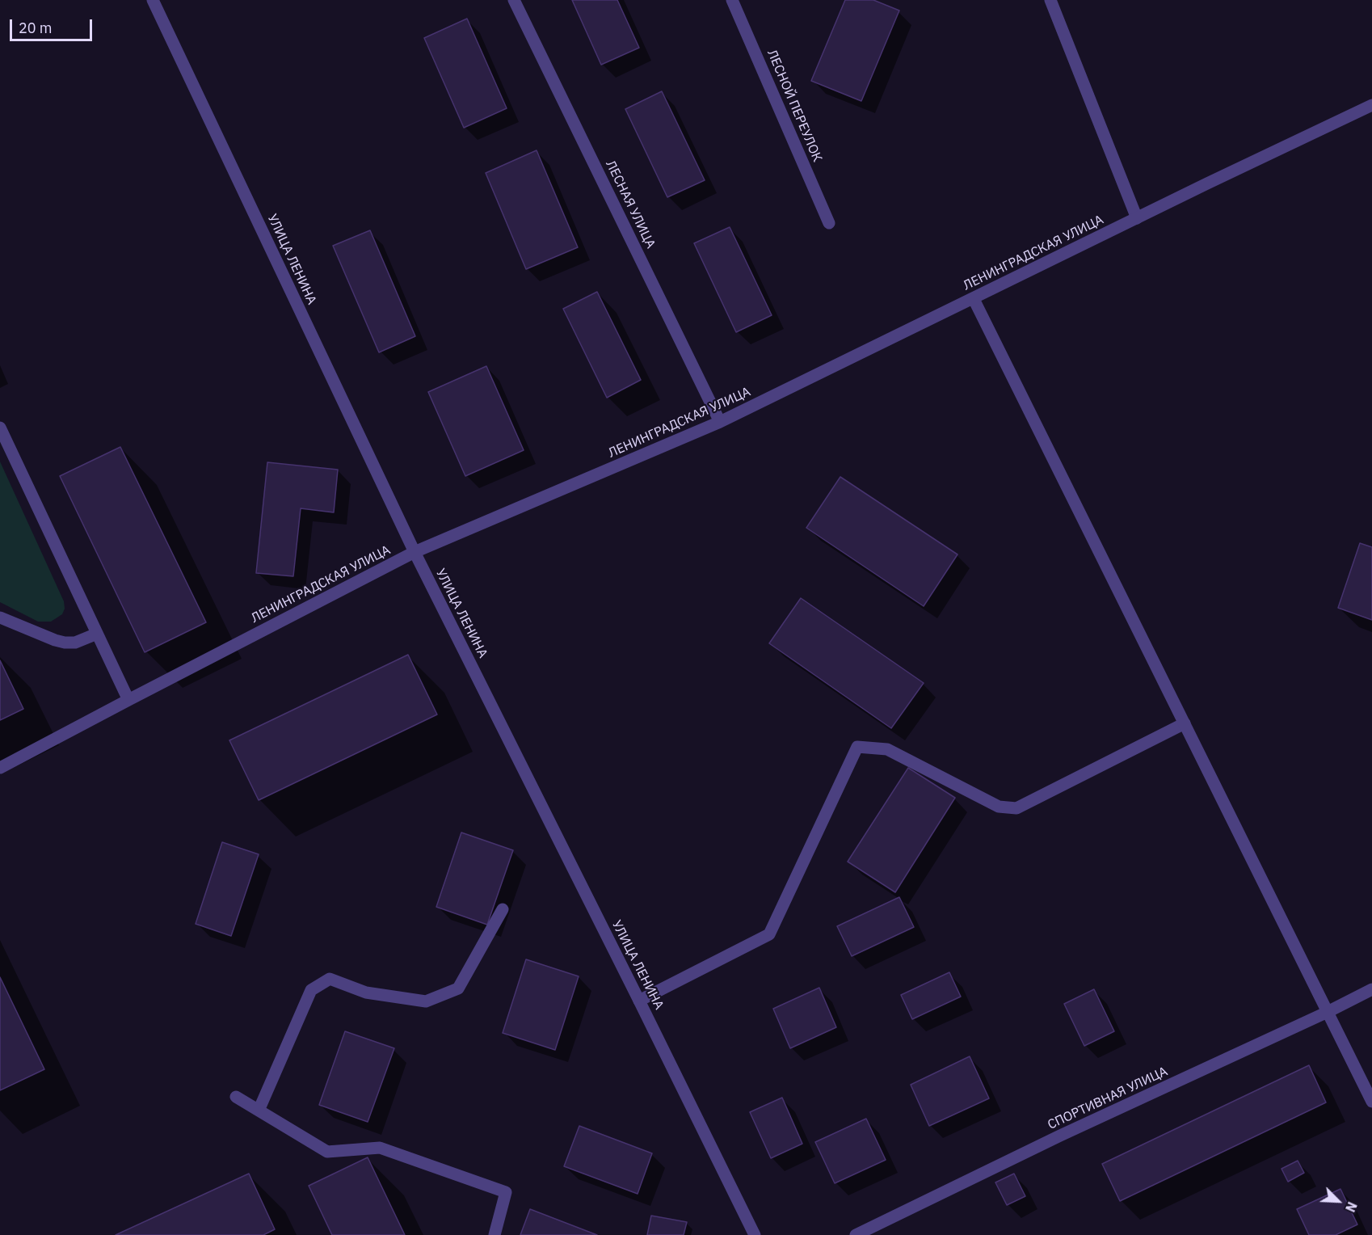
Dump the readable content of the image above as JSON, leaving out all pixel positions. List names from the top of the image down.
{
  "streets": {
    "street": [
      "ЛЕСНОЙ ПЕРЕУЛОК",
      "ЛЕСНАЯ УЛИЦА",
      "ЛЕНИНГРАДСКАЯ УЛИЦА",
      "УЛИЦА ЛЕНИНА",
      "СПОРТИВНАЯ УЛИЦА"
    ]
  },
  "crossings": [
    ["ЛЕСНАЯ УЛИЦА", "ЛЕНИНГРАДСКАЯ УЛИЦА"],
    ["ЛЕНИНГРАДСКАЯ УЛИЦА", "УЛИЦА ЛЕНИНА"]
  ],
  "scale_bar": "20 m",
  "north": "bottom right"
}
